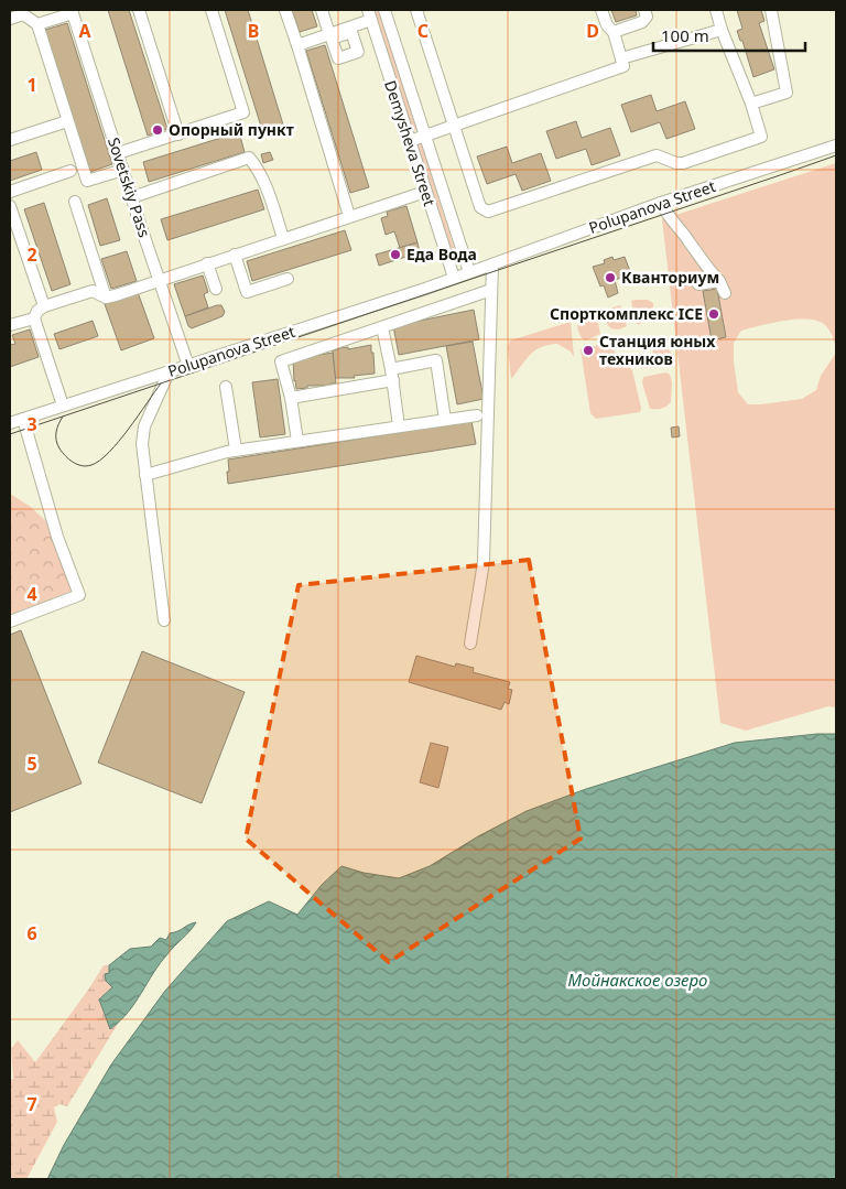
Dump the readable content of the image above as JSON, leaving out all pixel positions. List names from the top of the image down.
{
  "streets": {
    "street": ["Demysheva Street", "Sovetskiy Pass", "Polupanova Street"]
  },
  "crossings": [
    ["Demysheva Street", "Polupanova Street"],
    ["Sovetskiy Pass", "Polupanova Street"]
  ],
  "water": ["Мойнакское озеро"],
  "places": [
    "Опорный пункт",
    "Еда Вода",
    "Кванториум",
    "Спорткомплекс ICE",
    "Станция юных техников"
  ],
  "scale_bar": "100 m",
  "grid": {
    "columns": [
      "A",
      "B",
      "C",
      "D"
    ],
    "rows": [
      "1",
      "2",
      "3",
      "4",
      "5",
      "6",
      "7"
    ]
  }
}
